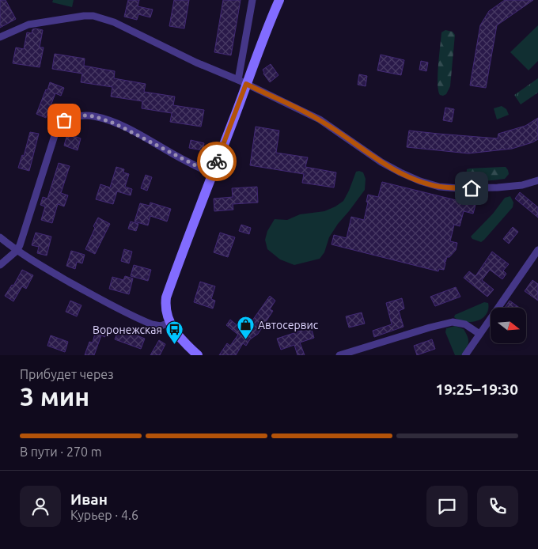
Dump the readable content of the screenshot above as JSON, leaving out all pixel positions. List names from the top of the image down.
{
  "places": {
    "shop": ["Автосервис"],
    "bus stop": ["Воронежская"]
  },
  "north": "right",
  "page": {
    "heading": ["3 мин", "Прибудет через", "19:25–19:30"],
    "panel": ["Иван", "Курьер · 4.6"],
    "bar": "В пути · 270 m"
  }
}
